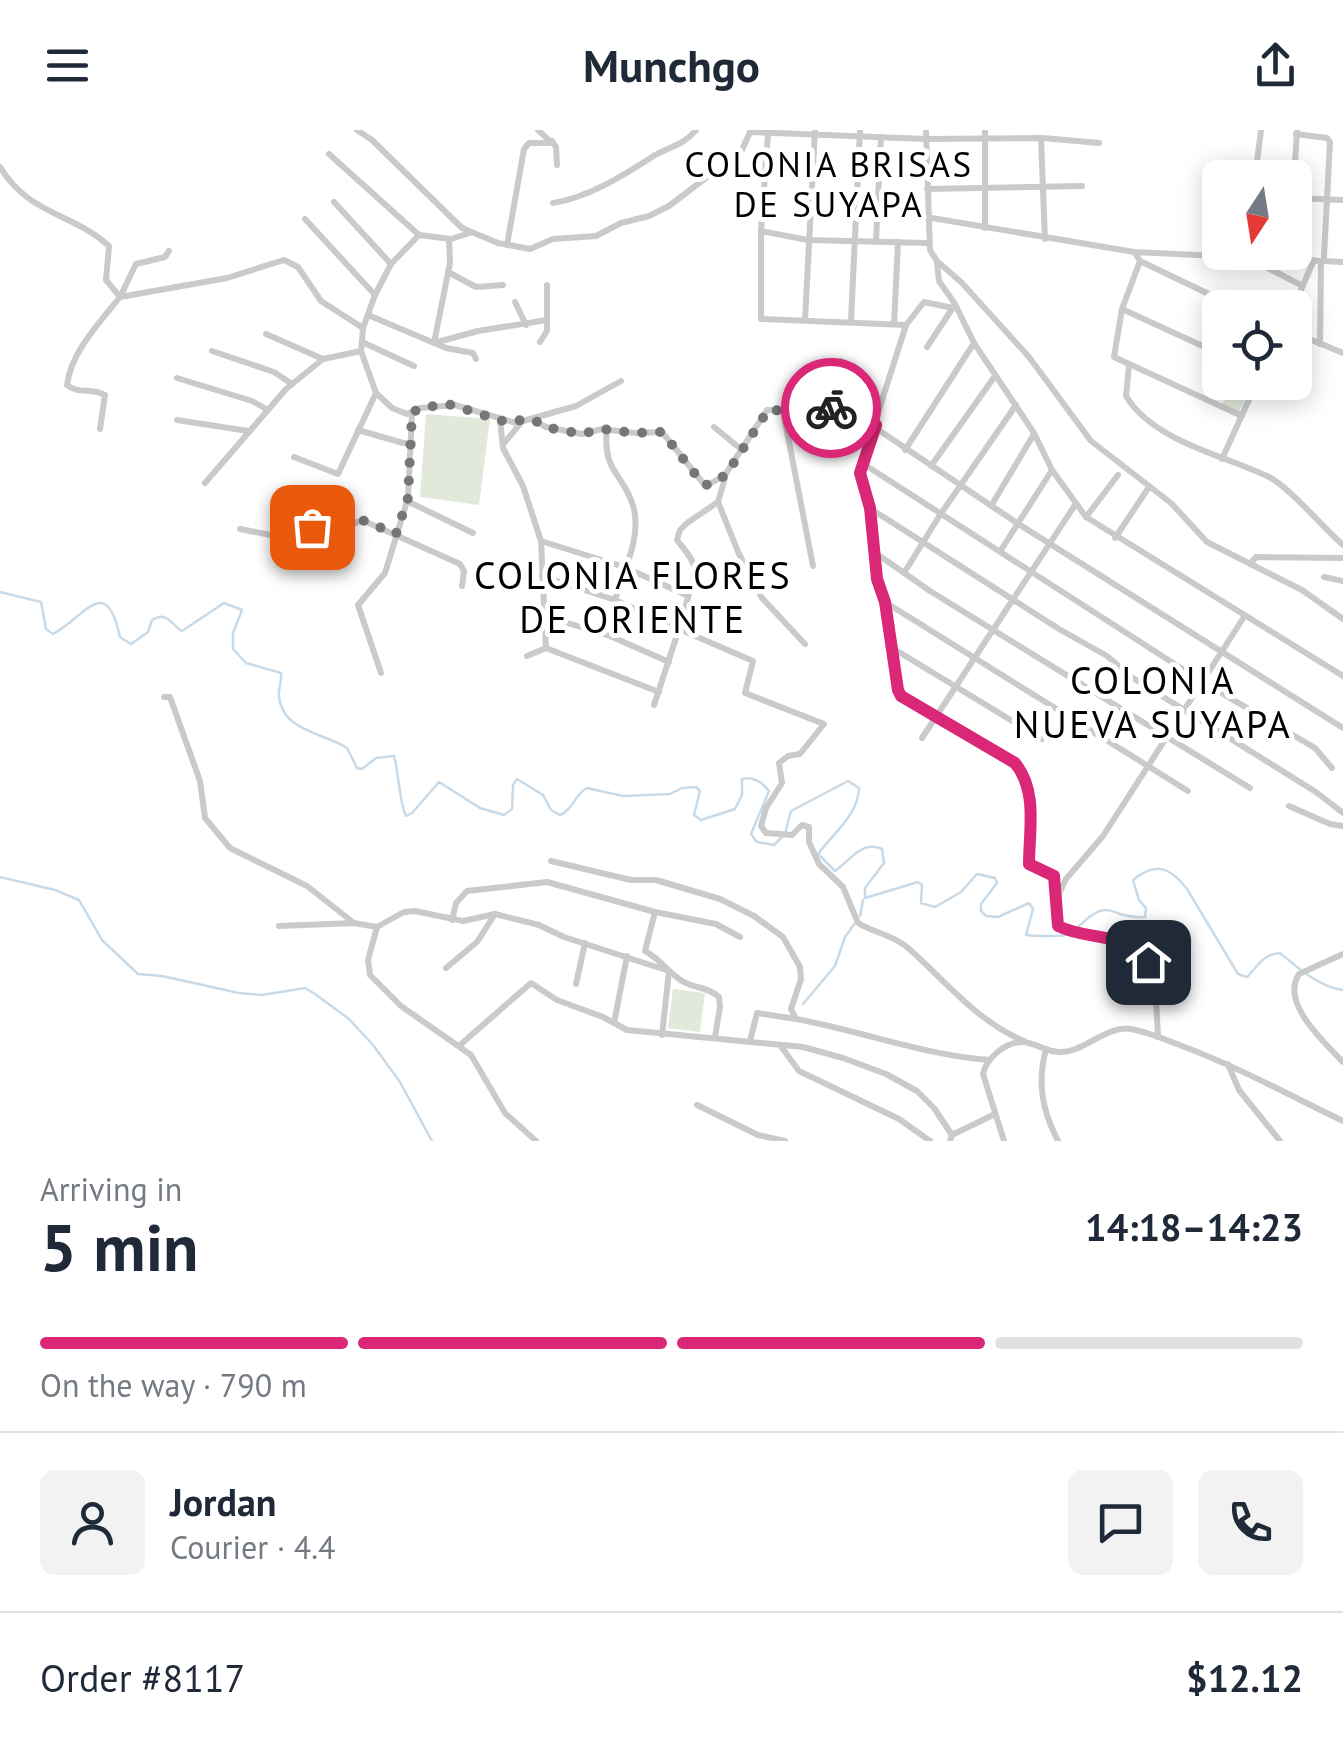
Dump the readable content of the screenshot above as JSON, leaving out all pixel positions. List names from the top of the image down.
{
  "districts": ["COLONIA BRISAS DE SUYAPA", "COLONIA FLORES DE ORIENTE", "COLONIA NUEVA SUYAPA"],
  "north": "bottom",
  "page": {
    "header": "Munchgo",
    "heading": ["5 min", "Arriving in", "14:18–14:23"],
    "panel": [
      "Jordan",
      "Courier · 4.4",
      "Order #8117",
      "$12.12"
    ],
    "bar": "On the way · 790 m"
  }
}
